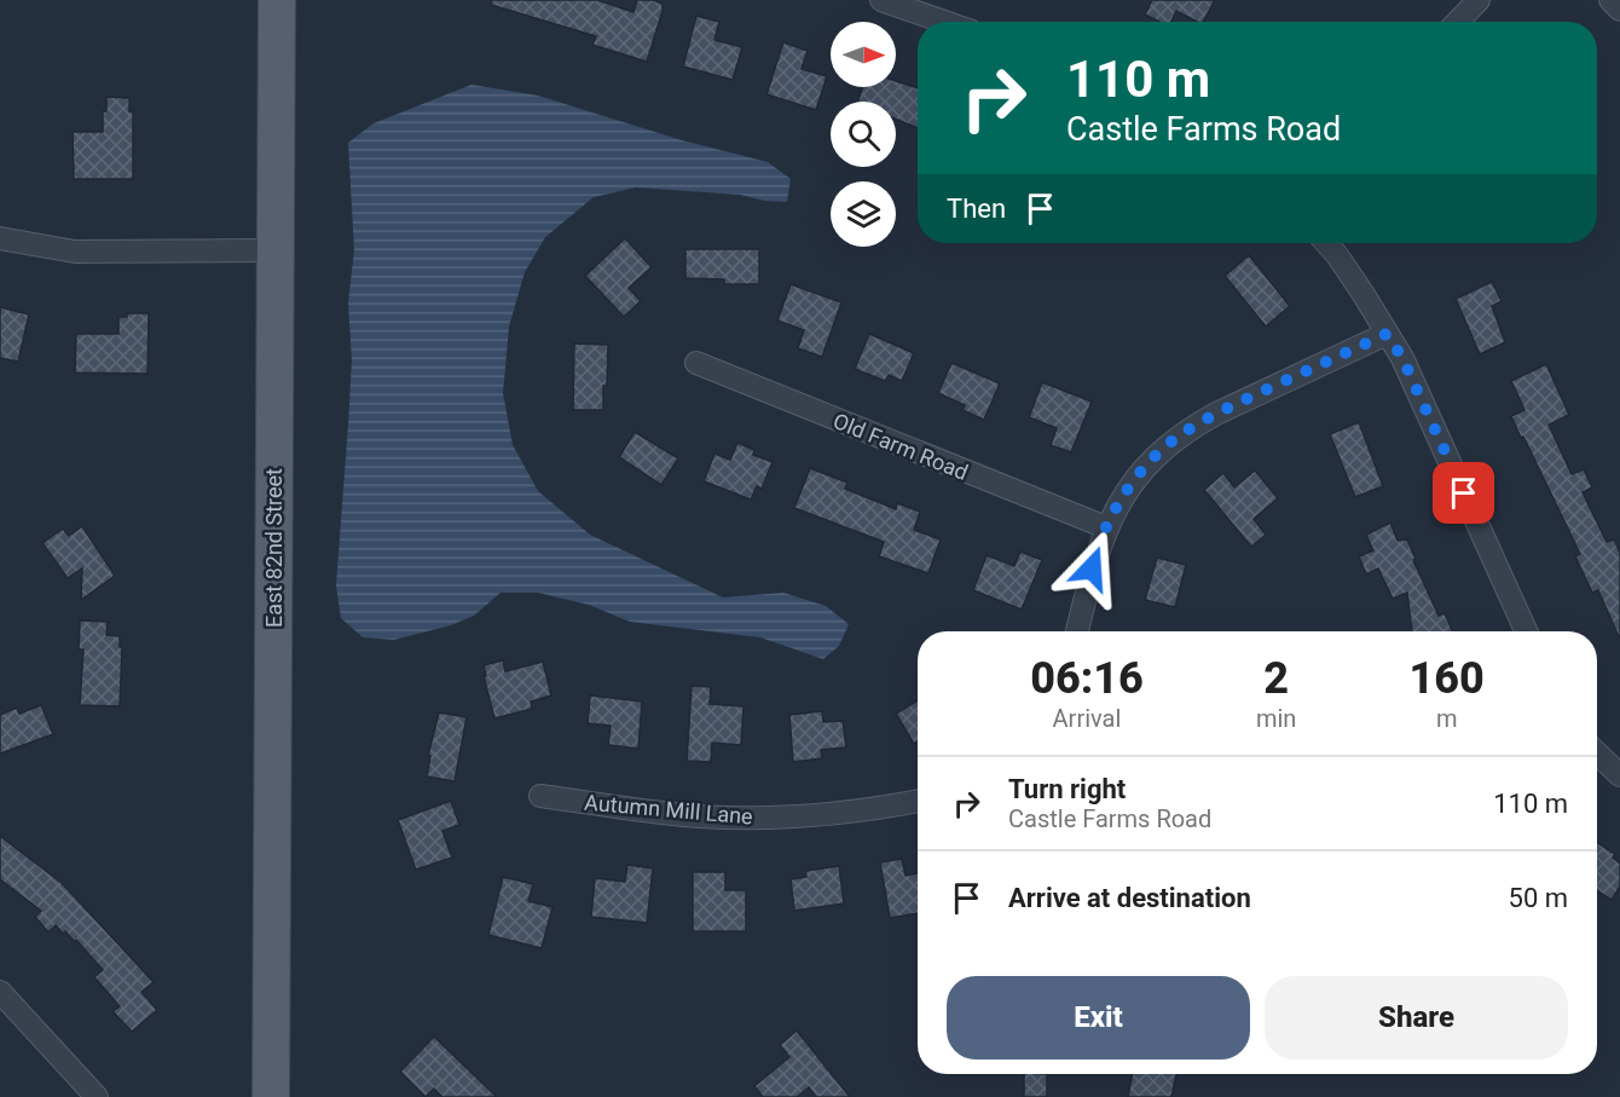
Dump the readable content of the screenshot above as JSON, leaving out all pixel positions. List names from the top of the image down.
{
  "streets": {
    "main road": ["East 82nd Street"],
    "street": ["Old Farm Road", "Autumn Mill Lane"]
  },
  "north": "right",
  "page": {
    "turn": ["110 m", "Castle Farms Road"],
    "then": "Then",
    "eta": [
      "06:16",
      "Arrival",
      "2",
      "min",
      "160",
      "m"
    ],
    "list": [
      {
        "name": "Turn right",
        "note": "Castle Farms Road",
        "value": "110 m"
      },
      {
        "name": "Arrive at destination",
        "value": "50 m"
      }
    ],
    "buttons": ["Exit", "Share"]
  }
}
